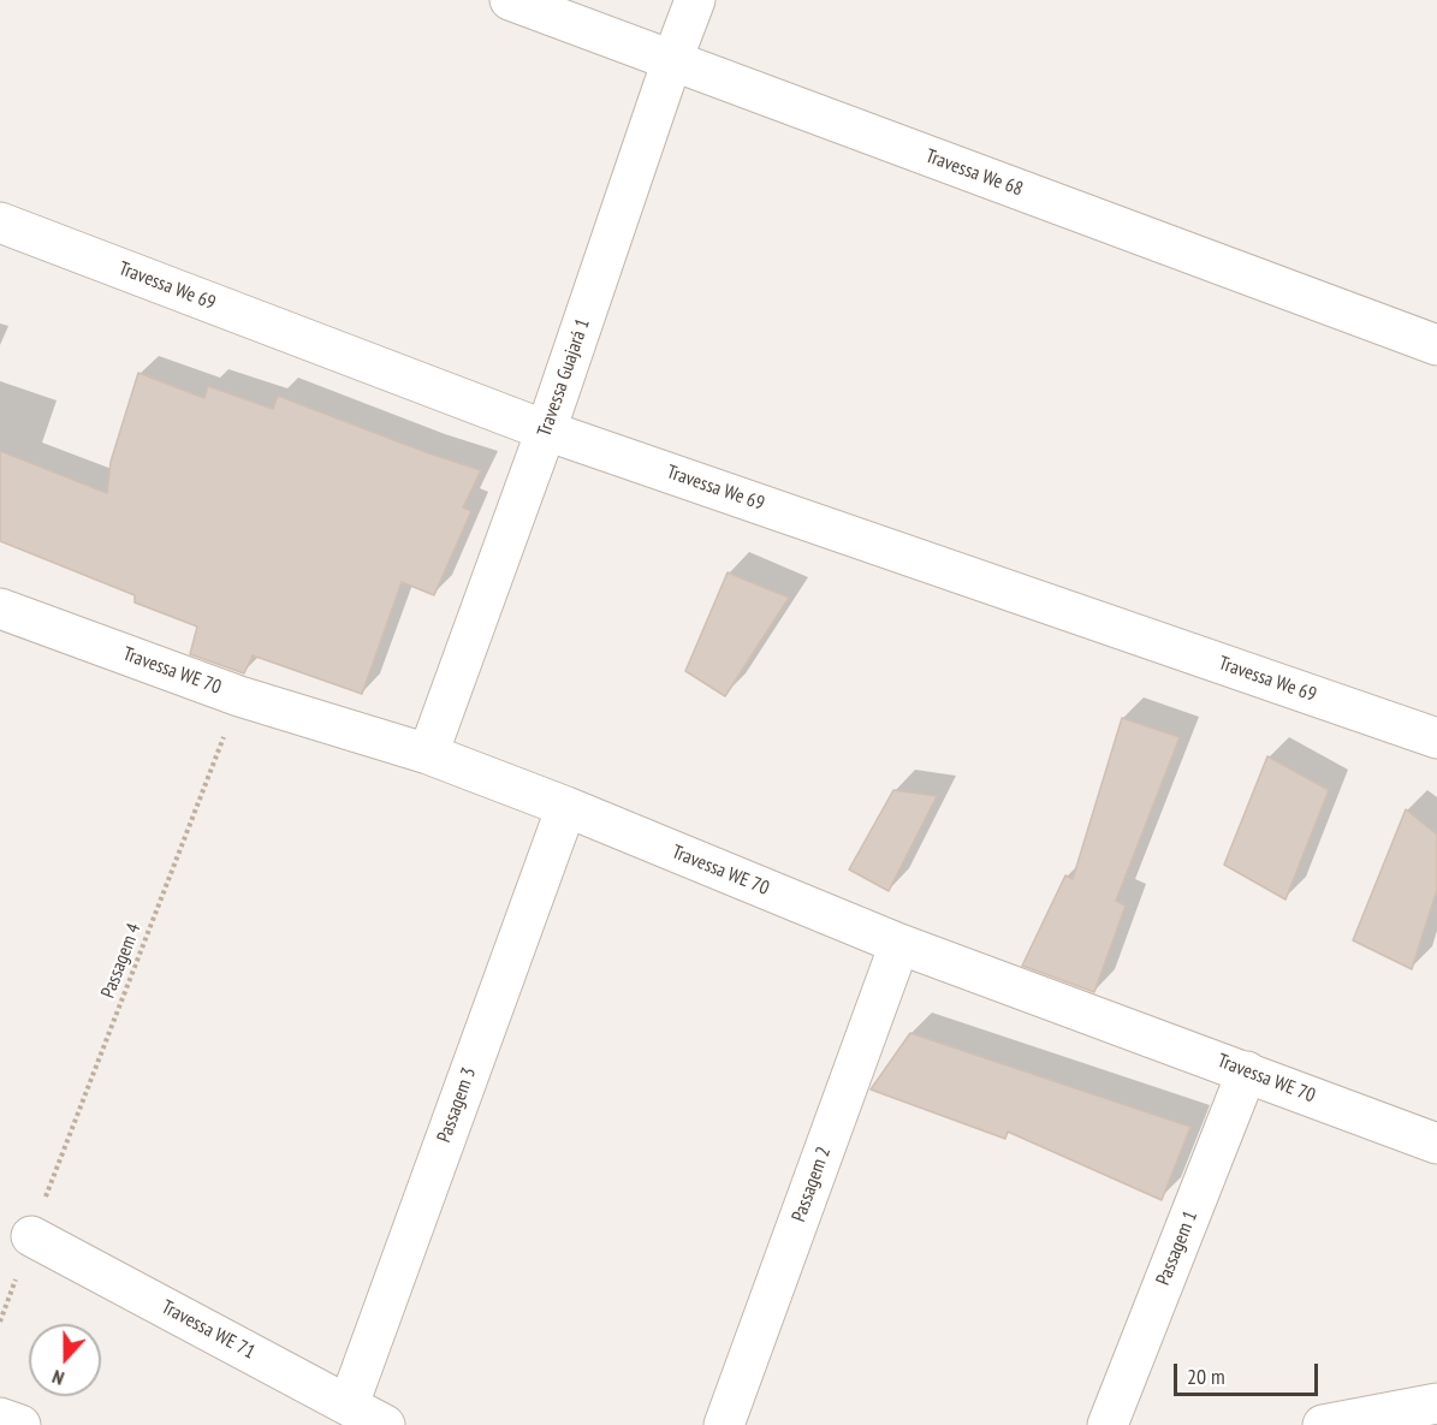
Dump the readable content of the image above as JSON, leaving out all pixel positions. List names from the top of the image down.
{
  "streets": {
    "street": [
      "Travessa We 68",
      "Travessa We 69",
      "Travessa Guajará 1",
      "Travessa WE 70",
      "Passagem 3",
      "Passagem 2",
      "Passagem 1",
      "Travessa WE 71"
    ],
    "path": ["Passagem 4"]
  },
  "crossings": [
    ["Travessa We 68", "Travessa Guajará 1"],
    ["Travessa We 69", "Travessa Guajará 1"],
    ["Travessa Guajará 1", "Travessa WE 70"],
    ["Travessa WE 70", "Passagem 4"],
    ["Travessa WE 70", "Passagem 3"],
    ["Travessa WE 70", "Passagem 2"],
    ["Travessa WE 70", "Passagem 1"],
    ["Passagem 4", "Travessa WE 71"],
    ["Passagem 3", "Travessa WE 71"]
  ],
  "scale_bar": "20 m",
  "north": "bottom"
}
